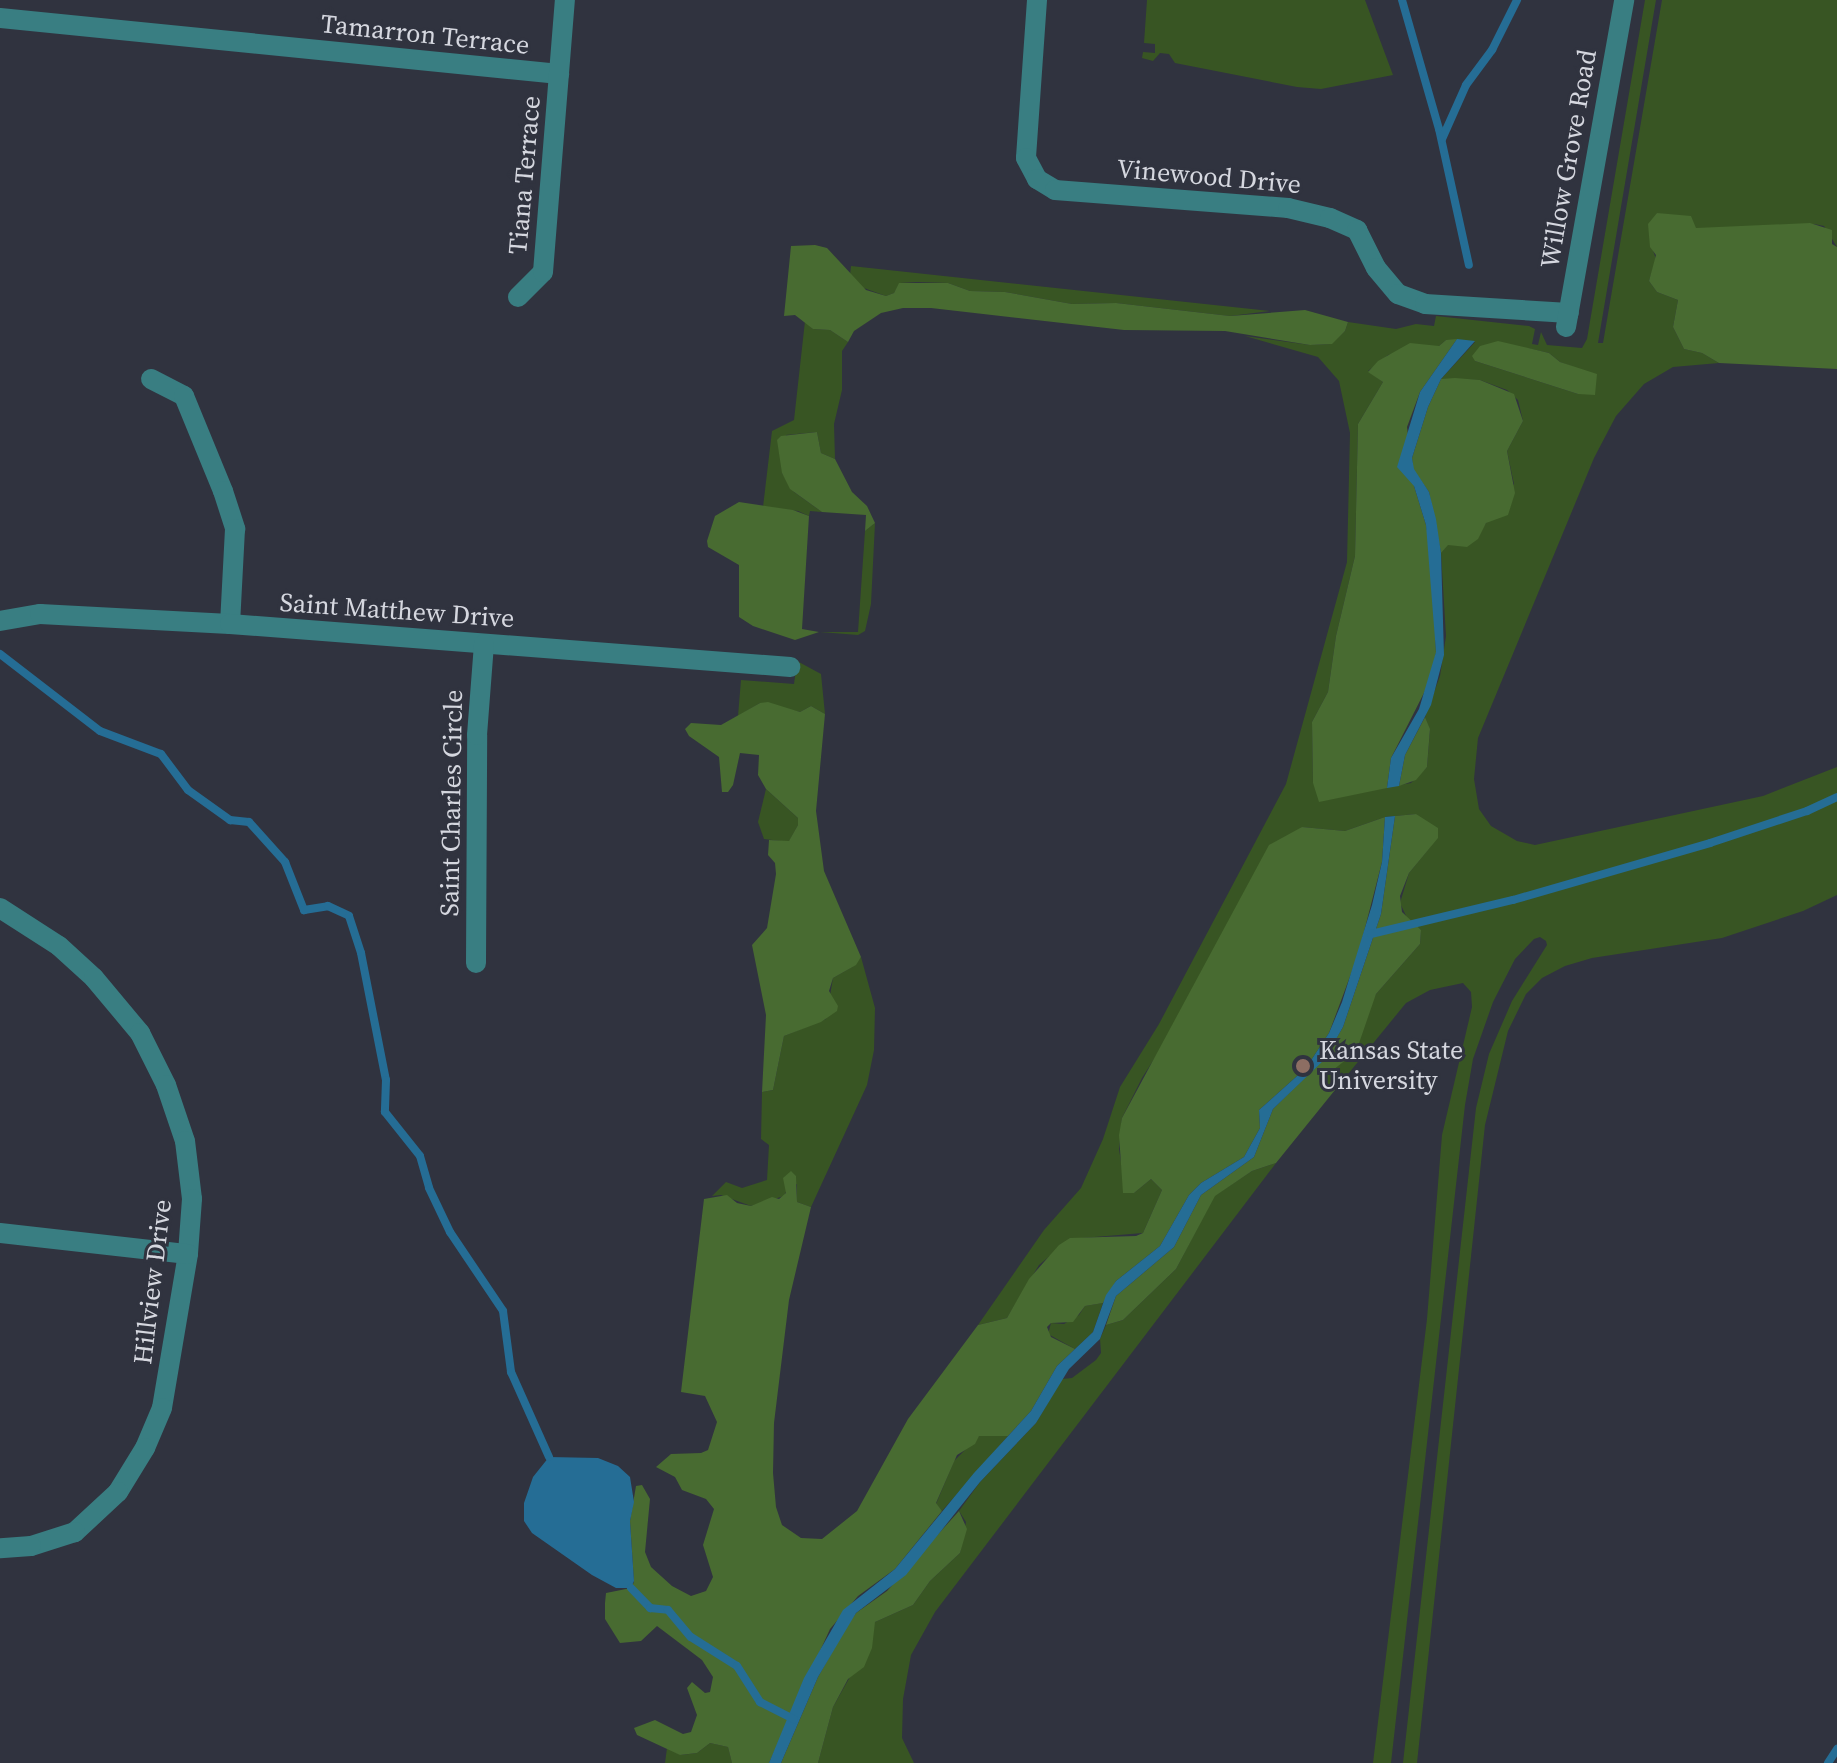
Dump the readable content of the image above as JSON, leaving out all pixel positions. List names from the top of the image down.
{
  "streets": {
    "street": [
      "Tamarron Terrace",
      "Willow Grove Road",
      "Tiana Terrace",
      "Vinewood Drive",
      "Saint Matthew Drive",
      "Saint Charles Circle",
      "Hillview Drive"
    ]
  },
  "crossings": [
    ["Tamarron Terrace", "Tiana Terrace"],
    ["Willow Grove Road", "Vinewood Drive"],
    ["Saint Matthew Drive", "Saint Charles Circle"]
  ],
  "places": ["Kansas State University"]
}
